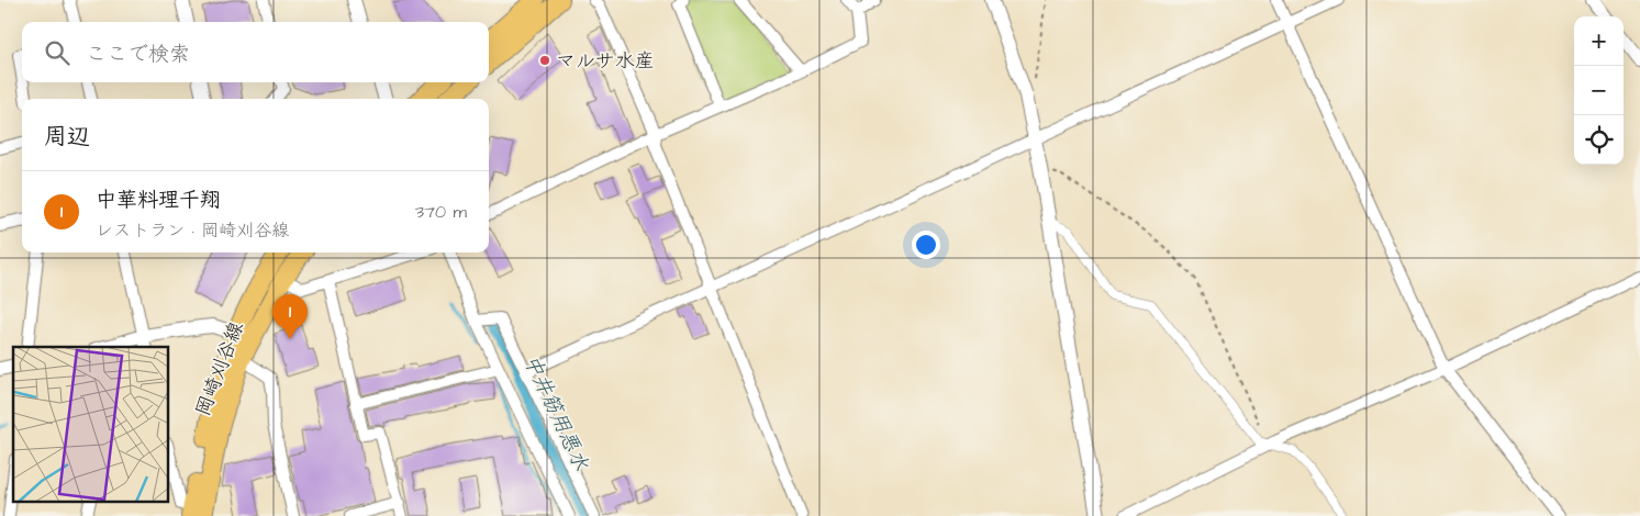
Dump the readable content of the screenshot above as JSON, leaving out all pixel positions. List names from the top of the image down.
{
  "streets": {
    "main road": ["岡崎刈谷線"]
  },
  "water": ["中井筋用悪水"],
  "places": ["マルサ水産"],
  "page": {
    "map_buttons": ["+", "−"],
    "search": "ここで検索",
    "heading": "周辺",
    "list": [
      {
        "mark": "1",
        "name": "中華料理千翔",
        "note": "レストラン · 岡崎刈谷線",
        "value": "370 m"
      }
    ],
    "pins": "1"
  }
}
